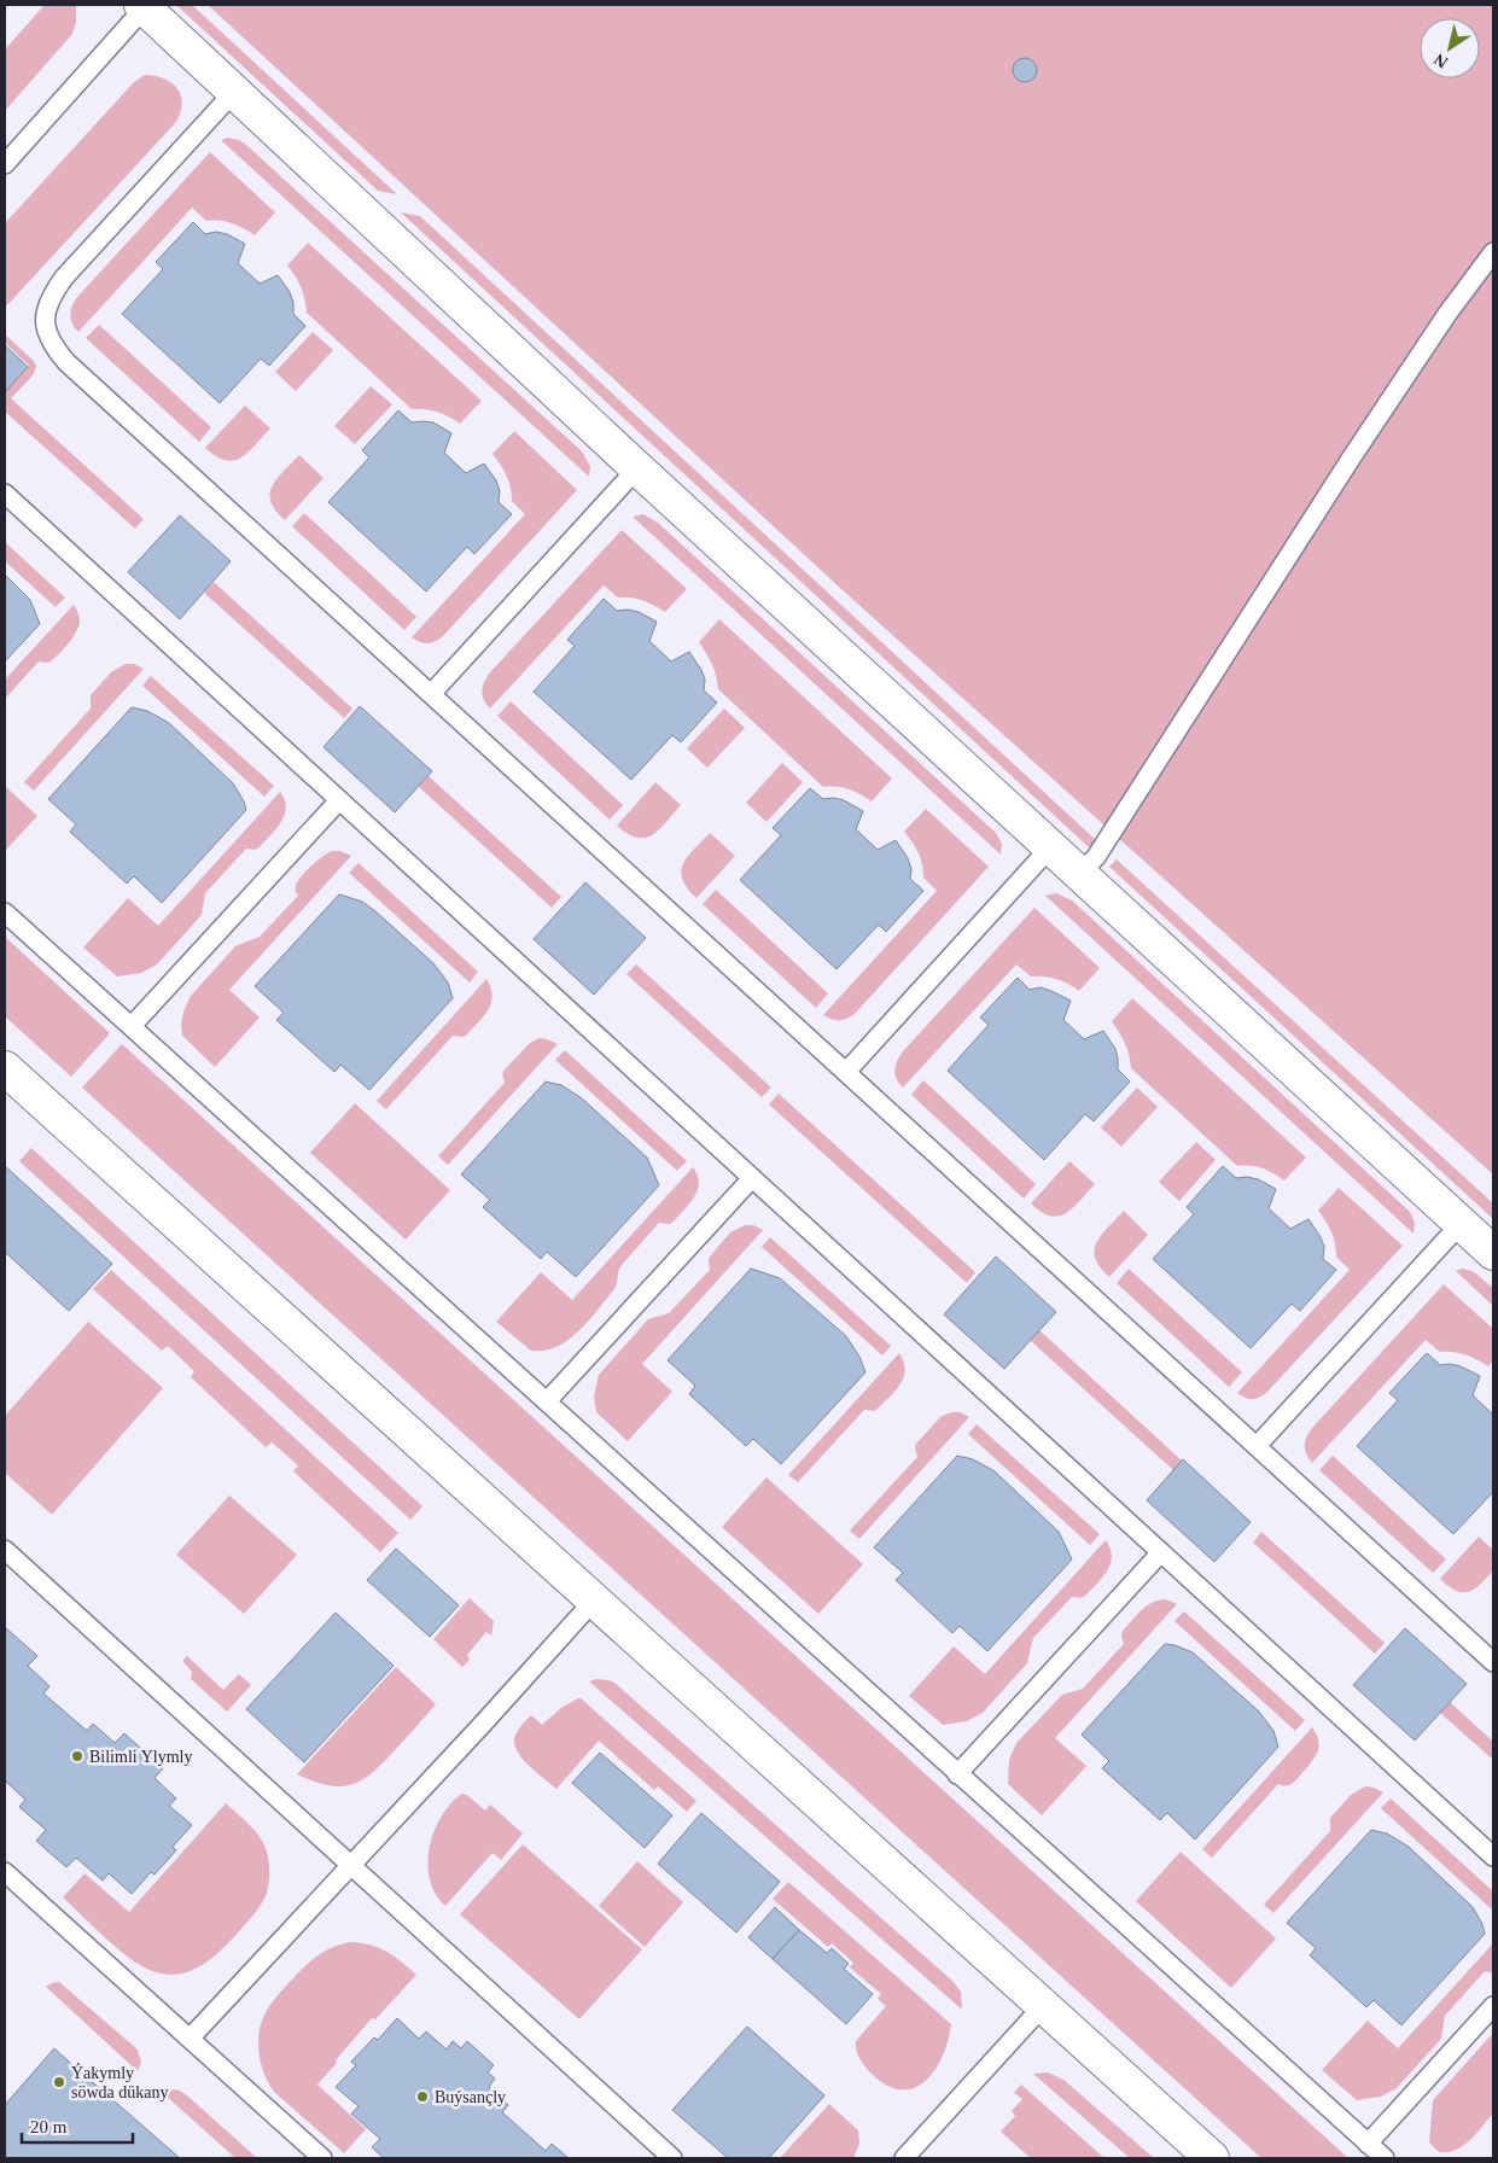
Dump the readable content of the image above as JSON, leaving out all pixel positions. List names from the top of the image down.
{
  "places": ["Bilimli Ylymly", "Ýakymly söwda dükany", "Buýsançly"],
  "scale_bar": "20 m",
  "north": "bottom left"
}
